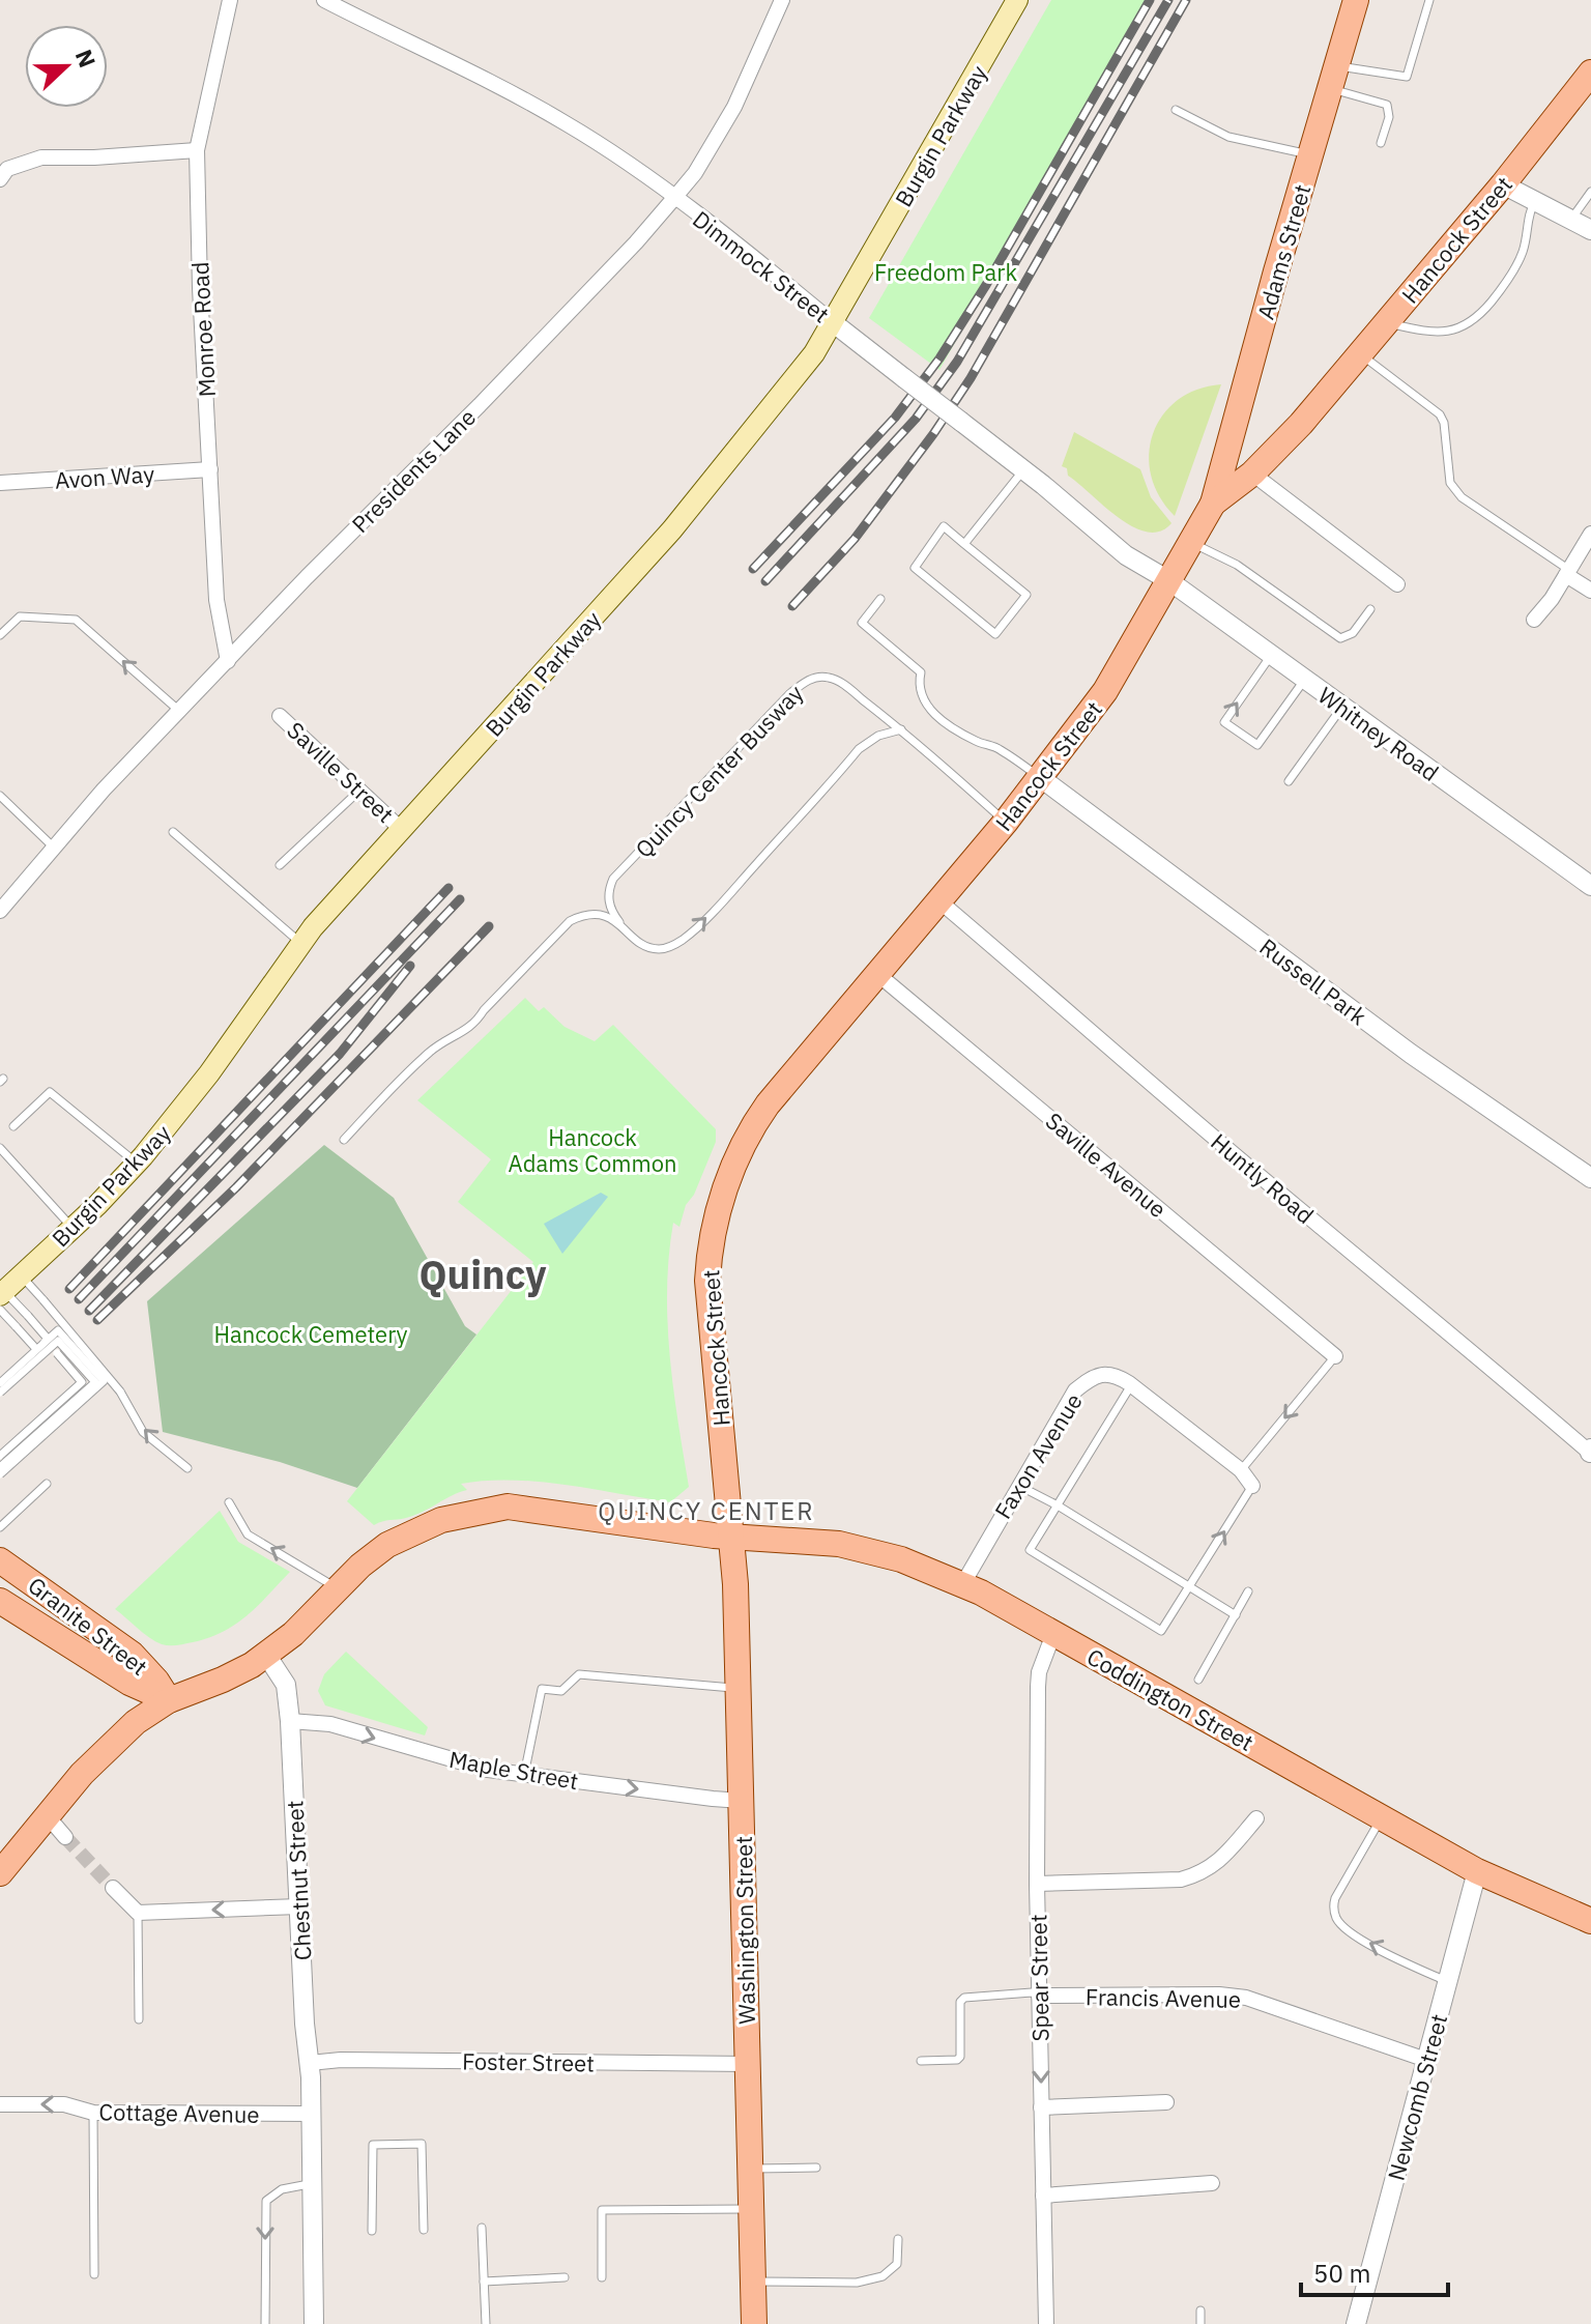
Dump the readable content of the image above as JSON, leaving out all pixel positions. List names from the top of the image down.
{
  "streets": {
    "main road": [
      "Burgin Parkway",
      "Hancock Street",
      "Adams Street",
      "Granite Street",
      "Coddington Street",
      "Washington Street"
    ],
    "street": [
      "Dimmock Street",
      "Monroe Road",
      "Presidents Lane",
      "Avon Way",
      "Whitney Road",
      "Saville Street",
      "Russell Park",
      "Saville Avenue",
      "Huntly Road",
      "Faxon Avenue",
      "Maple Street",
      "Chestnut Street",
      "Spear Street",
      "Francis Avenue",
      "Foster Street",
      "Newcomb Street",
      "Cottage Avenue"
    ],
    "lane": ["Quincy Center Busway"]
  },
  "crossings": [
    ["Burgin Parkway", "Dimmock Street"],
    ["Burgin Parkway", "Saville Street"],
    ["Hancock Street", "Adams Street"],
    ["Hancock Street", "Dimmock Street"],
    ["Hancock Street", "Whitney Road"],
    ["Hancock Street", "Russell Park"],
    ["Hancock Street", "Saville Avenue"],
    ["Hancock Street", "Huntly Road"],
    ["Hancock Street", "Coddington Street"],
    ["Hancock Street", "Washington Street"],
    ["Dimmock Street", "Presidents Lane"],
    ["Dimmock Street", "Whitney Road"],
    ["Monroe Road", "Presidents Lane"],
    ["Monroe Road", "Avon Way"],
    ["Faxon Avenue", "Coddington Street"],
    ["Coddington Street", "Washington Street"],
    ["Coddington Street", "Spear Street"],
    ["Coddington Street", "Newcomb Street"],
    ["Maple Street", "Chestnut Street"],
    ["Maple Street", "Washington Street"],
    ["Chestnut Street", "Foster Street"],
    ["Chestnut Street", "Cottage Avenue"],
    ["Washington Street", "Foster Street"],
    ["Spear Street", "Francis Avenue"],
    ["Francis Avenue", "Newcomb Street"]
  ],
  "one_way": ["Maple Street"],
  "districts": ["Quincy", "QUINCY CENTER"],
  "parks": ["Freedom Park", "Hancock Adams Common", "Hancock Cemetery"],
  "scale_bar": "50 m",
  "north": "right"
}
